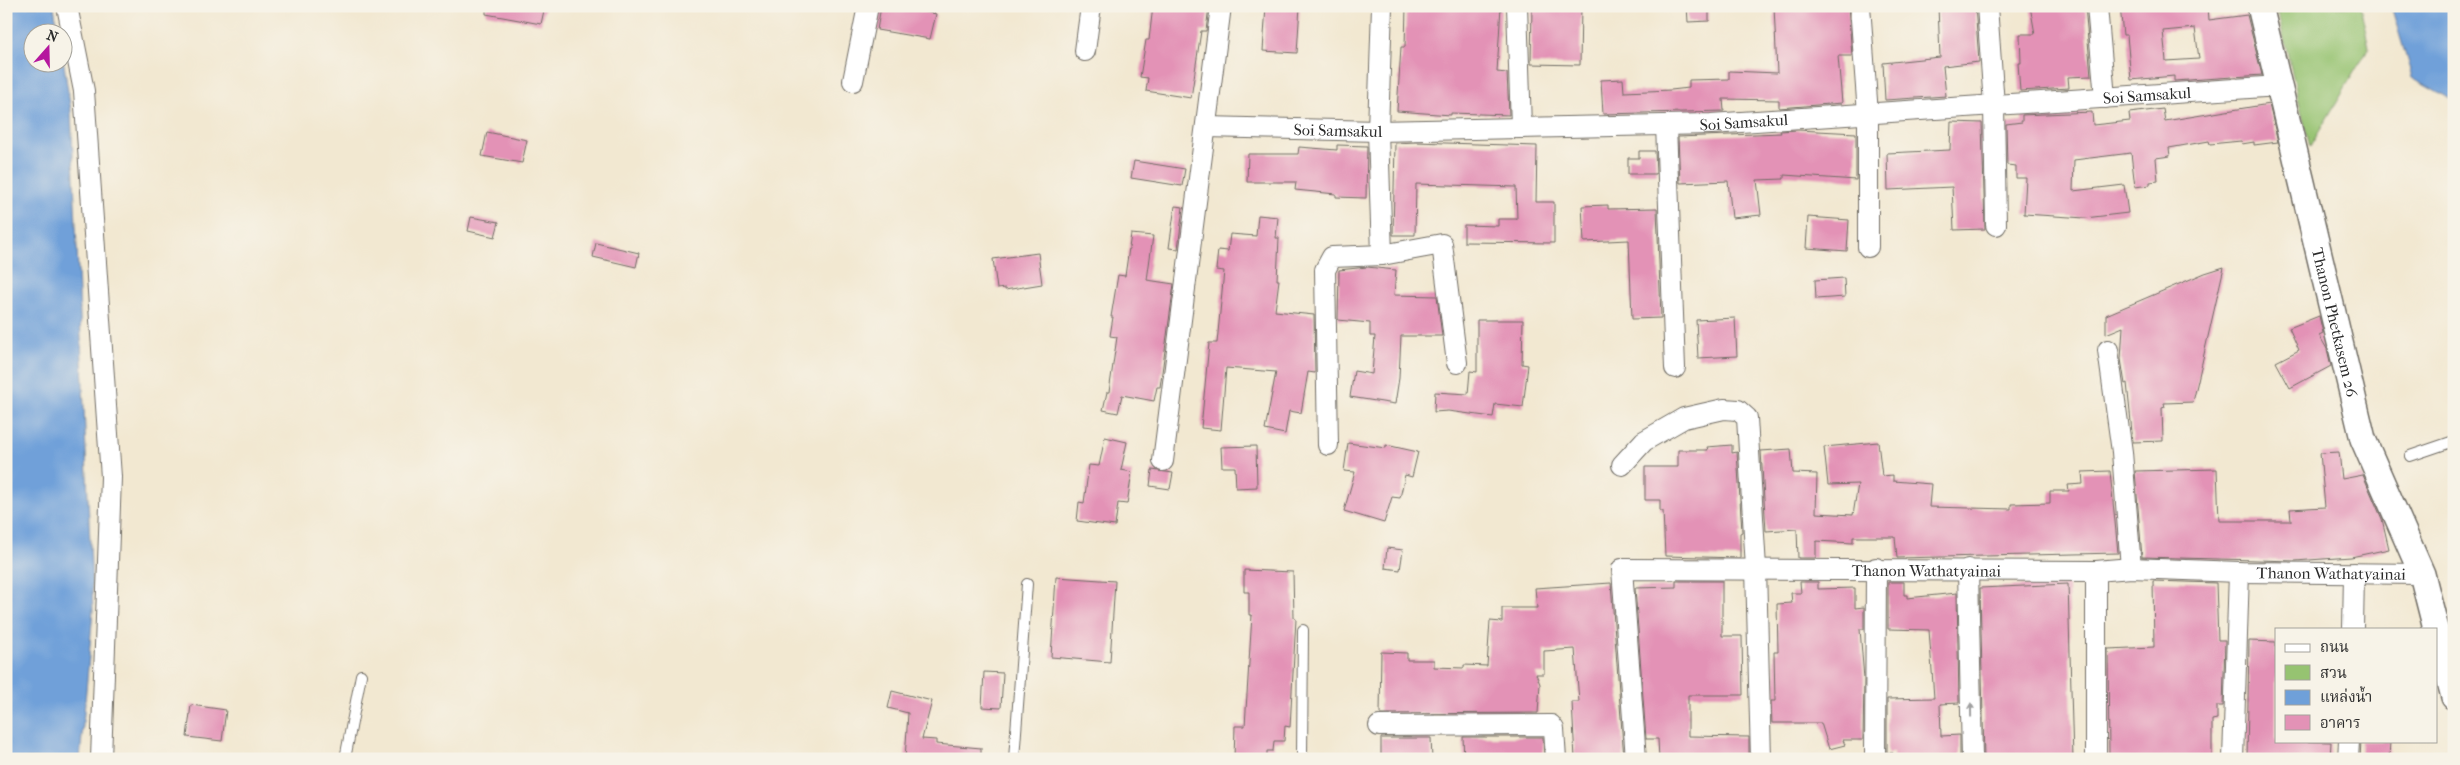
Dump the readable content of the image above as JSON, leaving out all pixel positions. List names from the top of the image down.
{
  "streets": {
    "street": ["Soi Samsakul", "Thanon Phetkasem 26", "Thanon Wathatyainai"]
  },
  "crossings": [
    ["Soi Samsakul", "Thanon Phetkasem 26"],
    ["Thanon Phetkasem 26", "Thanon Wathatyainai"]
  ],
  "legend": [
    "ถนน",
    "สวน",
    "แหล่งน้ำ",
    "อาคาร"
  ],
  "north": "top"
}
